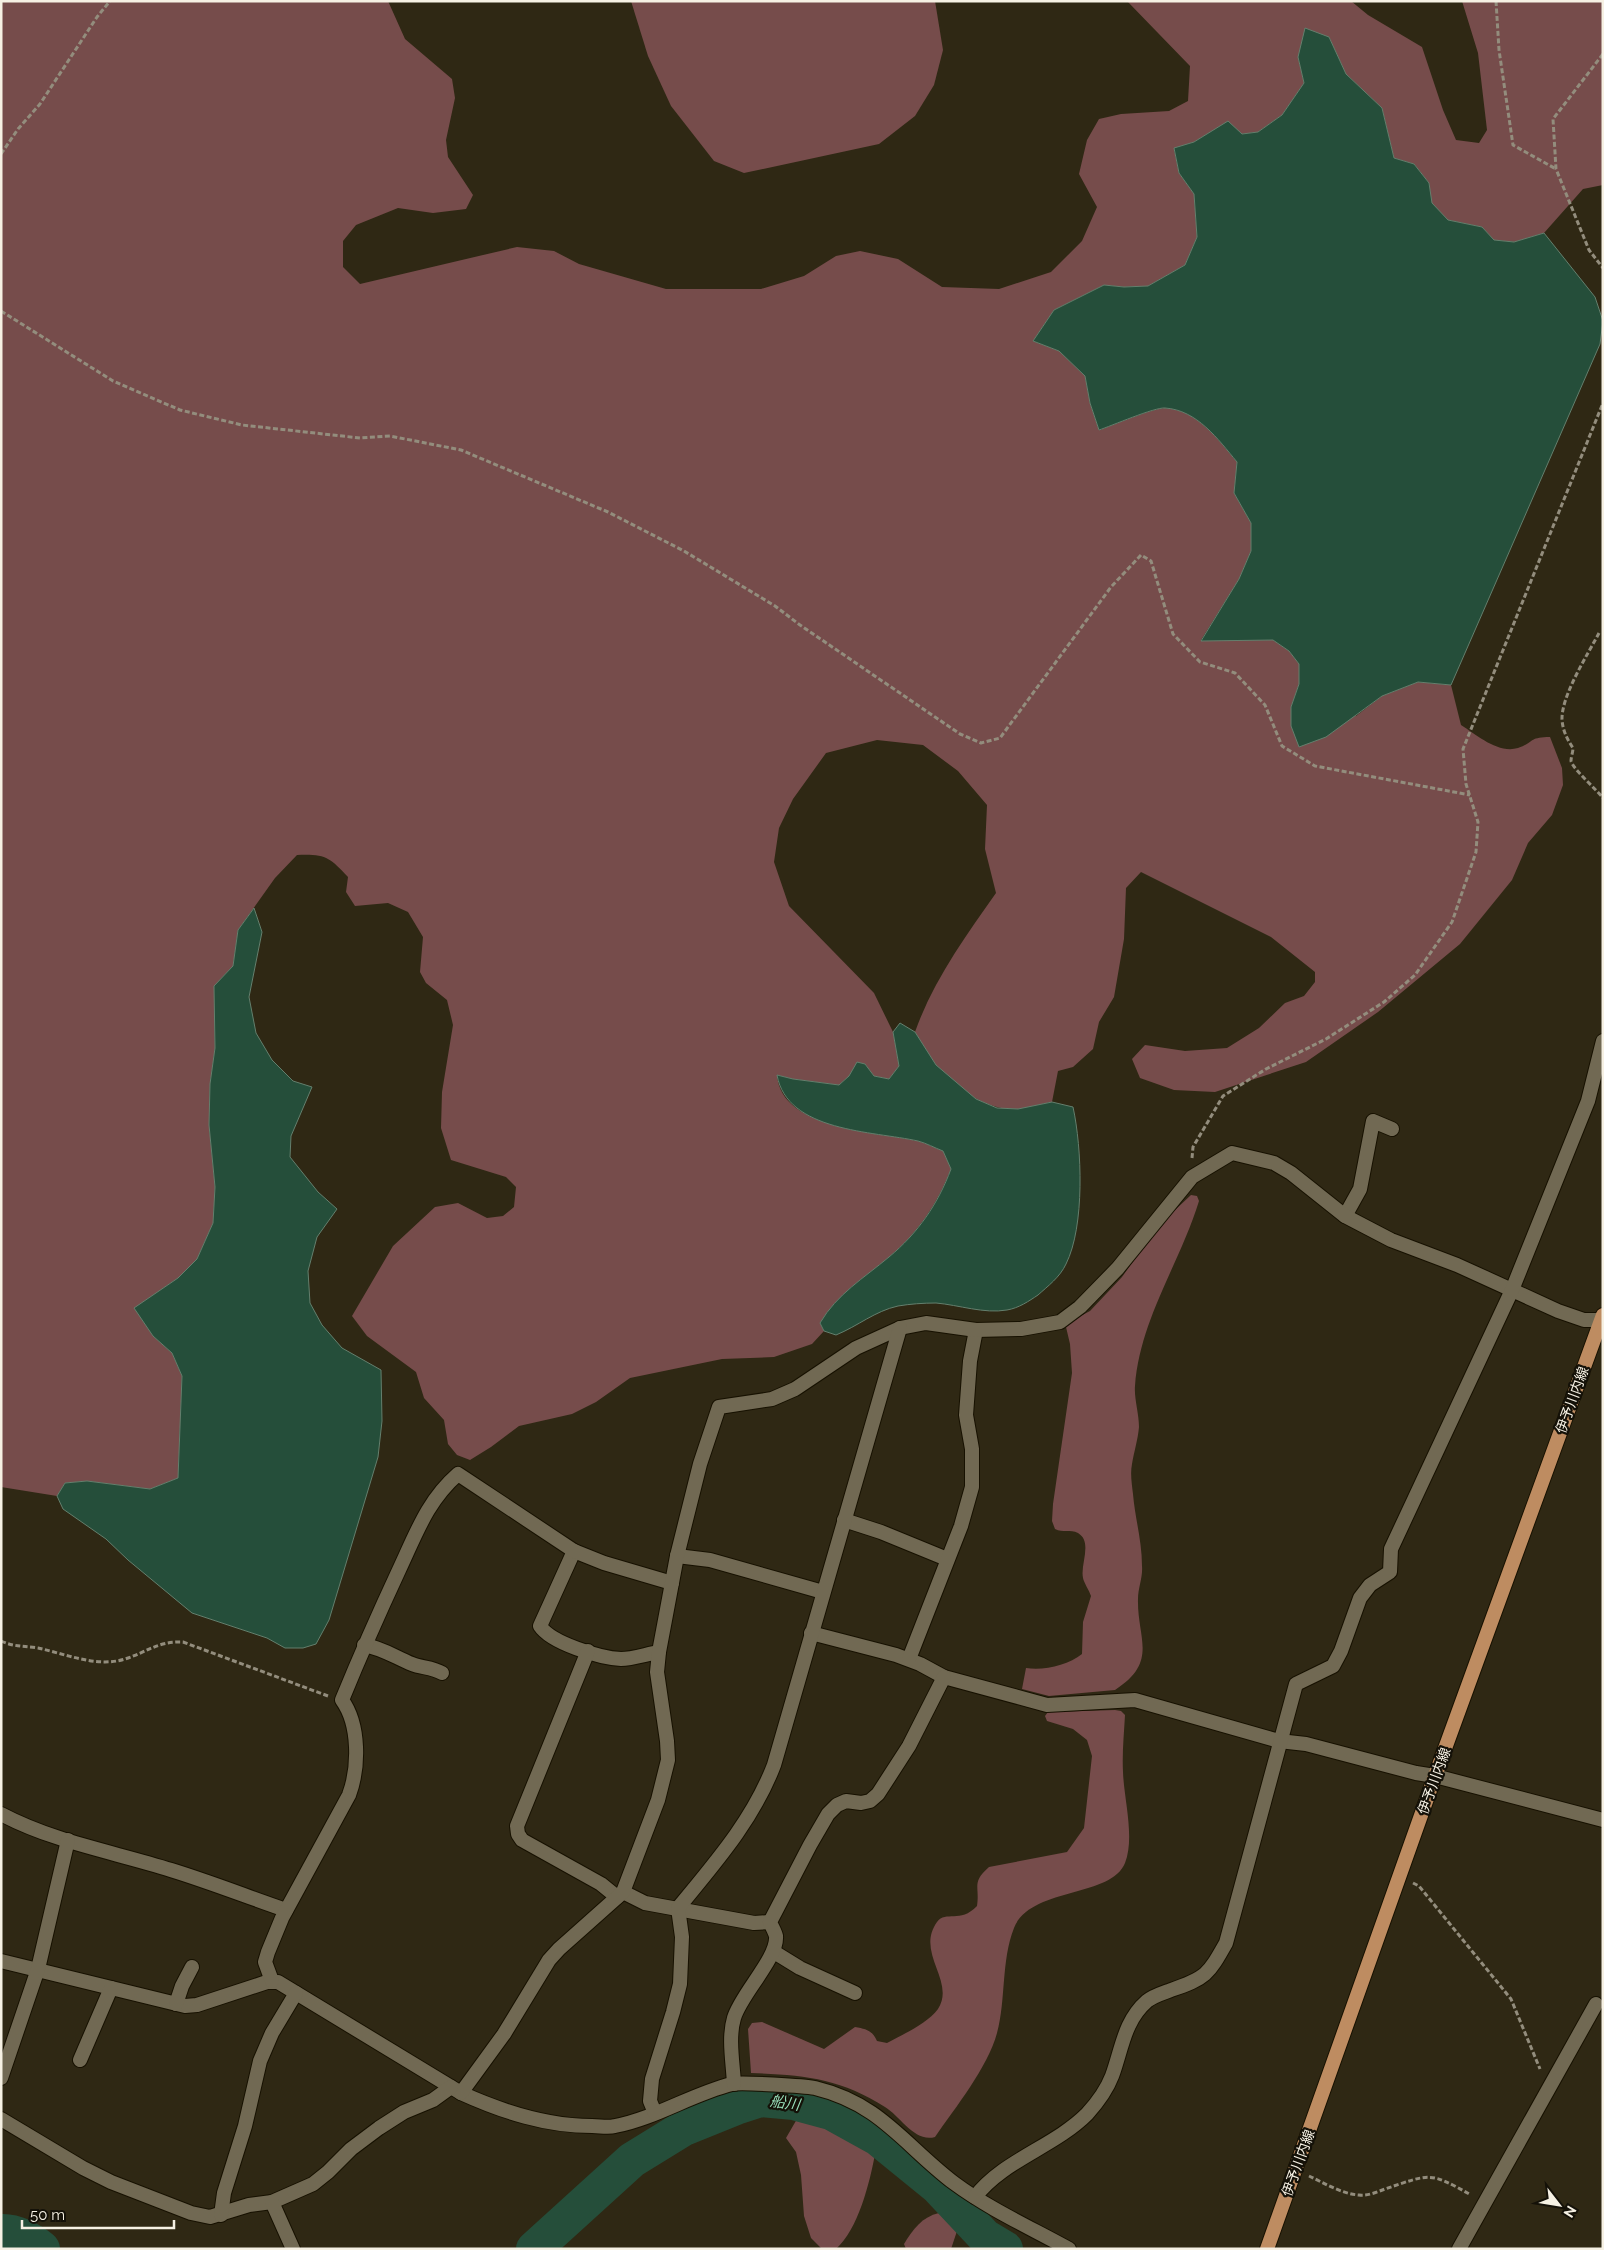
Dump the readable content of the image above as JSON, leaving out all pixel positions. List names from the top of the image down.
{
  "streets": {
    "main road": ["伊予川内線"]
  },
  "water": ["船川"],
  "scale_bar": "50 m",
  "north": "bottom right"
}
